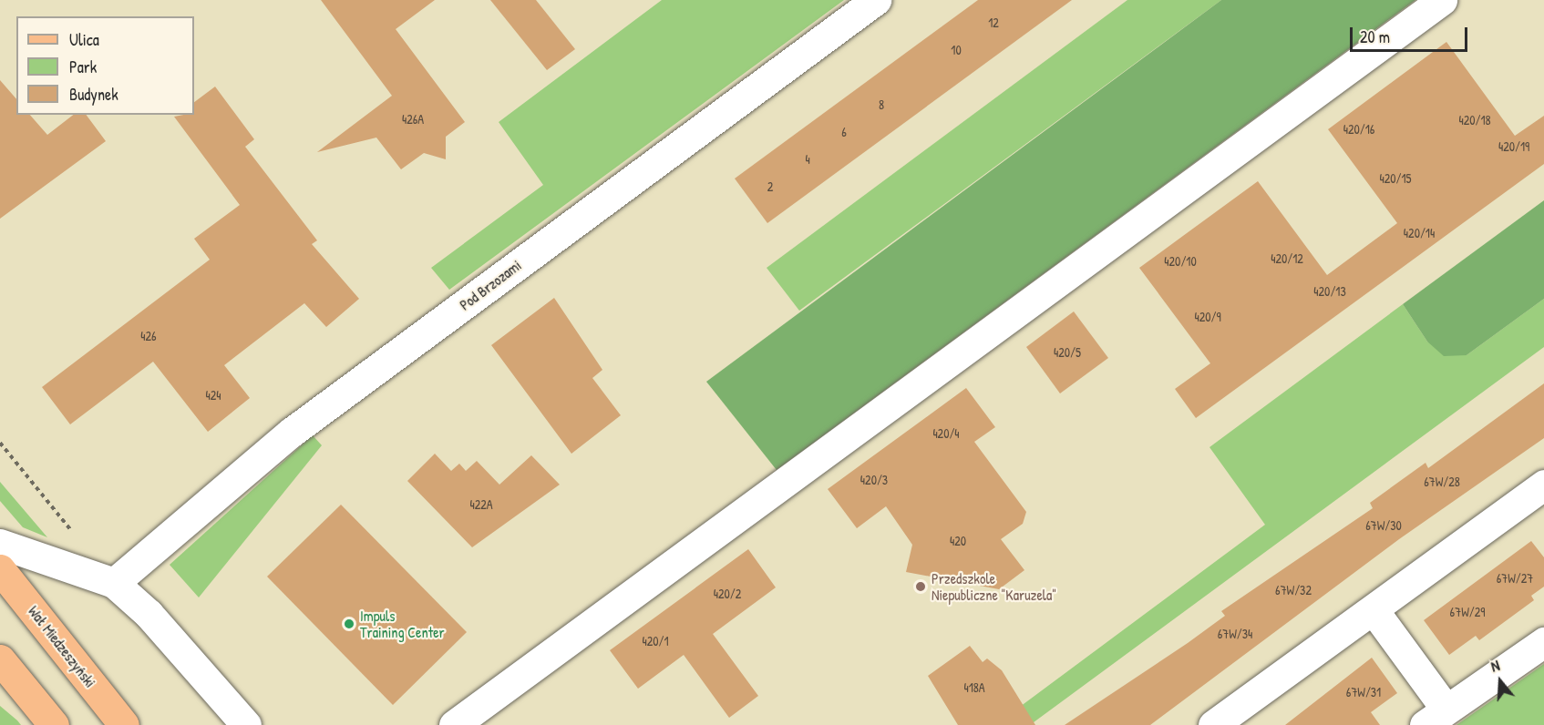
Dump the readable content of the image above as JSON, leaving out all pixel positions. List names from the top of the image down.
{
  "streets": {
    "main road": ["Wał Miedzeszyński"],
    "street": ["Pod Brzozami"]
  },
  "places": ["Przedszkole Niepubliczne \"Karuzela\"", "Impuls Training Center"],
  "house_numbers": [
    "12",
    "10",
    "8",
    "426A",
    "420/18",
    "420/16",
    "6",
    "420/19",
    "4",
    "420/15",
    "2",
    "420/14",
    "420/12",
    "420/10",
    "420/13",
    "420/9",
    "426",
    "420/5",
    "424",
    "420/4",
    "420/3",
    "67W/28",
    "422A",
    "67W/30",
    "420",
    "67W/27",
    "67W/32",
    "420/2",
    "67W/29",
    "67W/34",
    "420/1",
    "418A",
    "67W/31"
  ],
  "legend": ["Ulica", "Park", "Budynek"],
  "scale_bar": "20 m",
  "north": "top"
}
